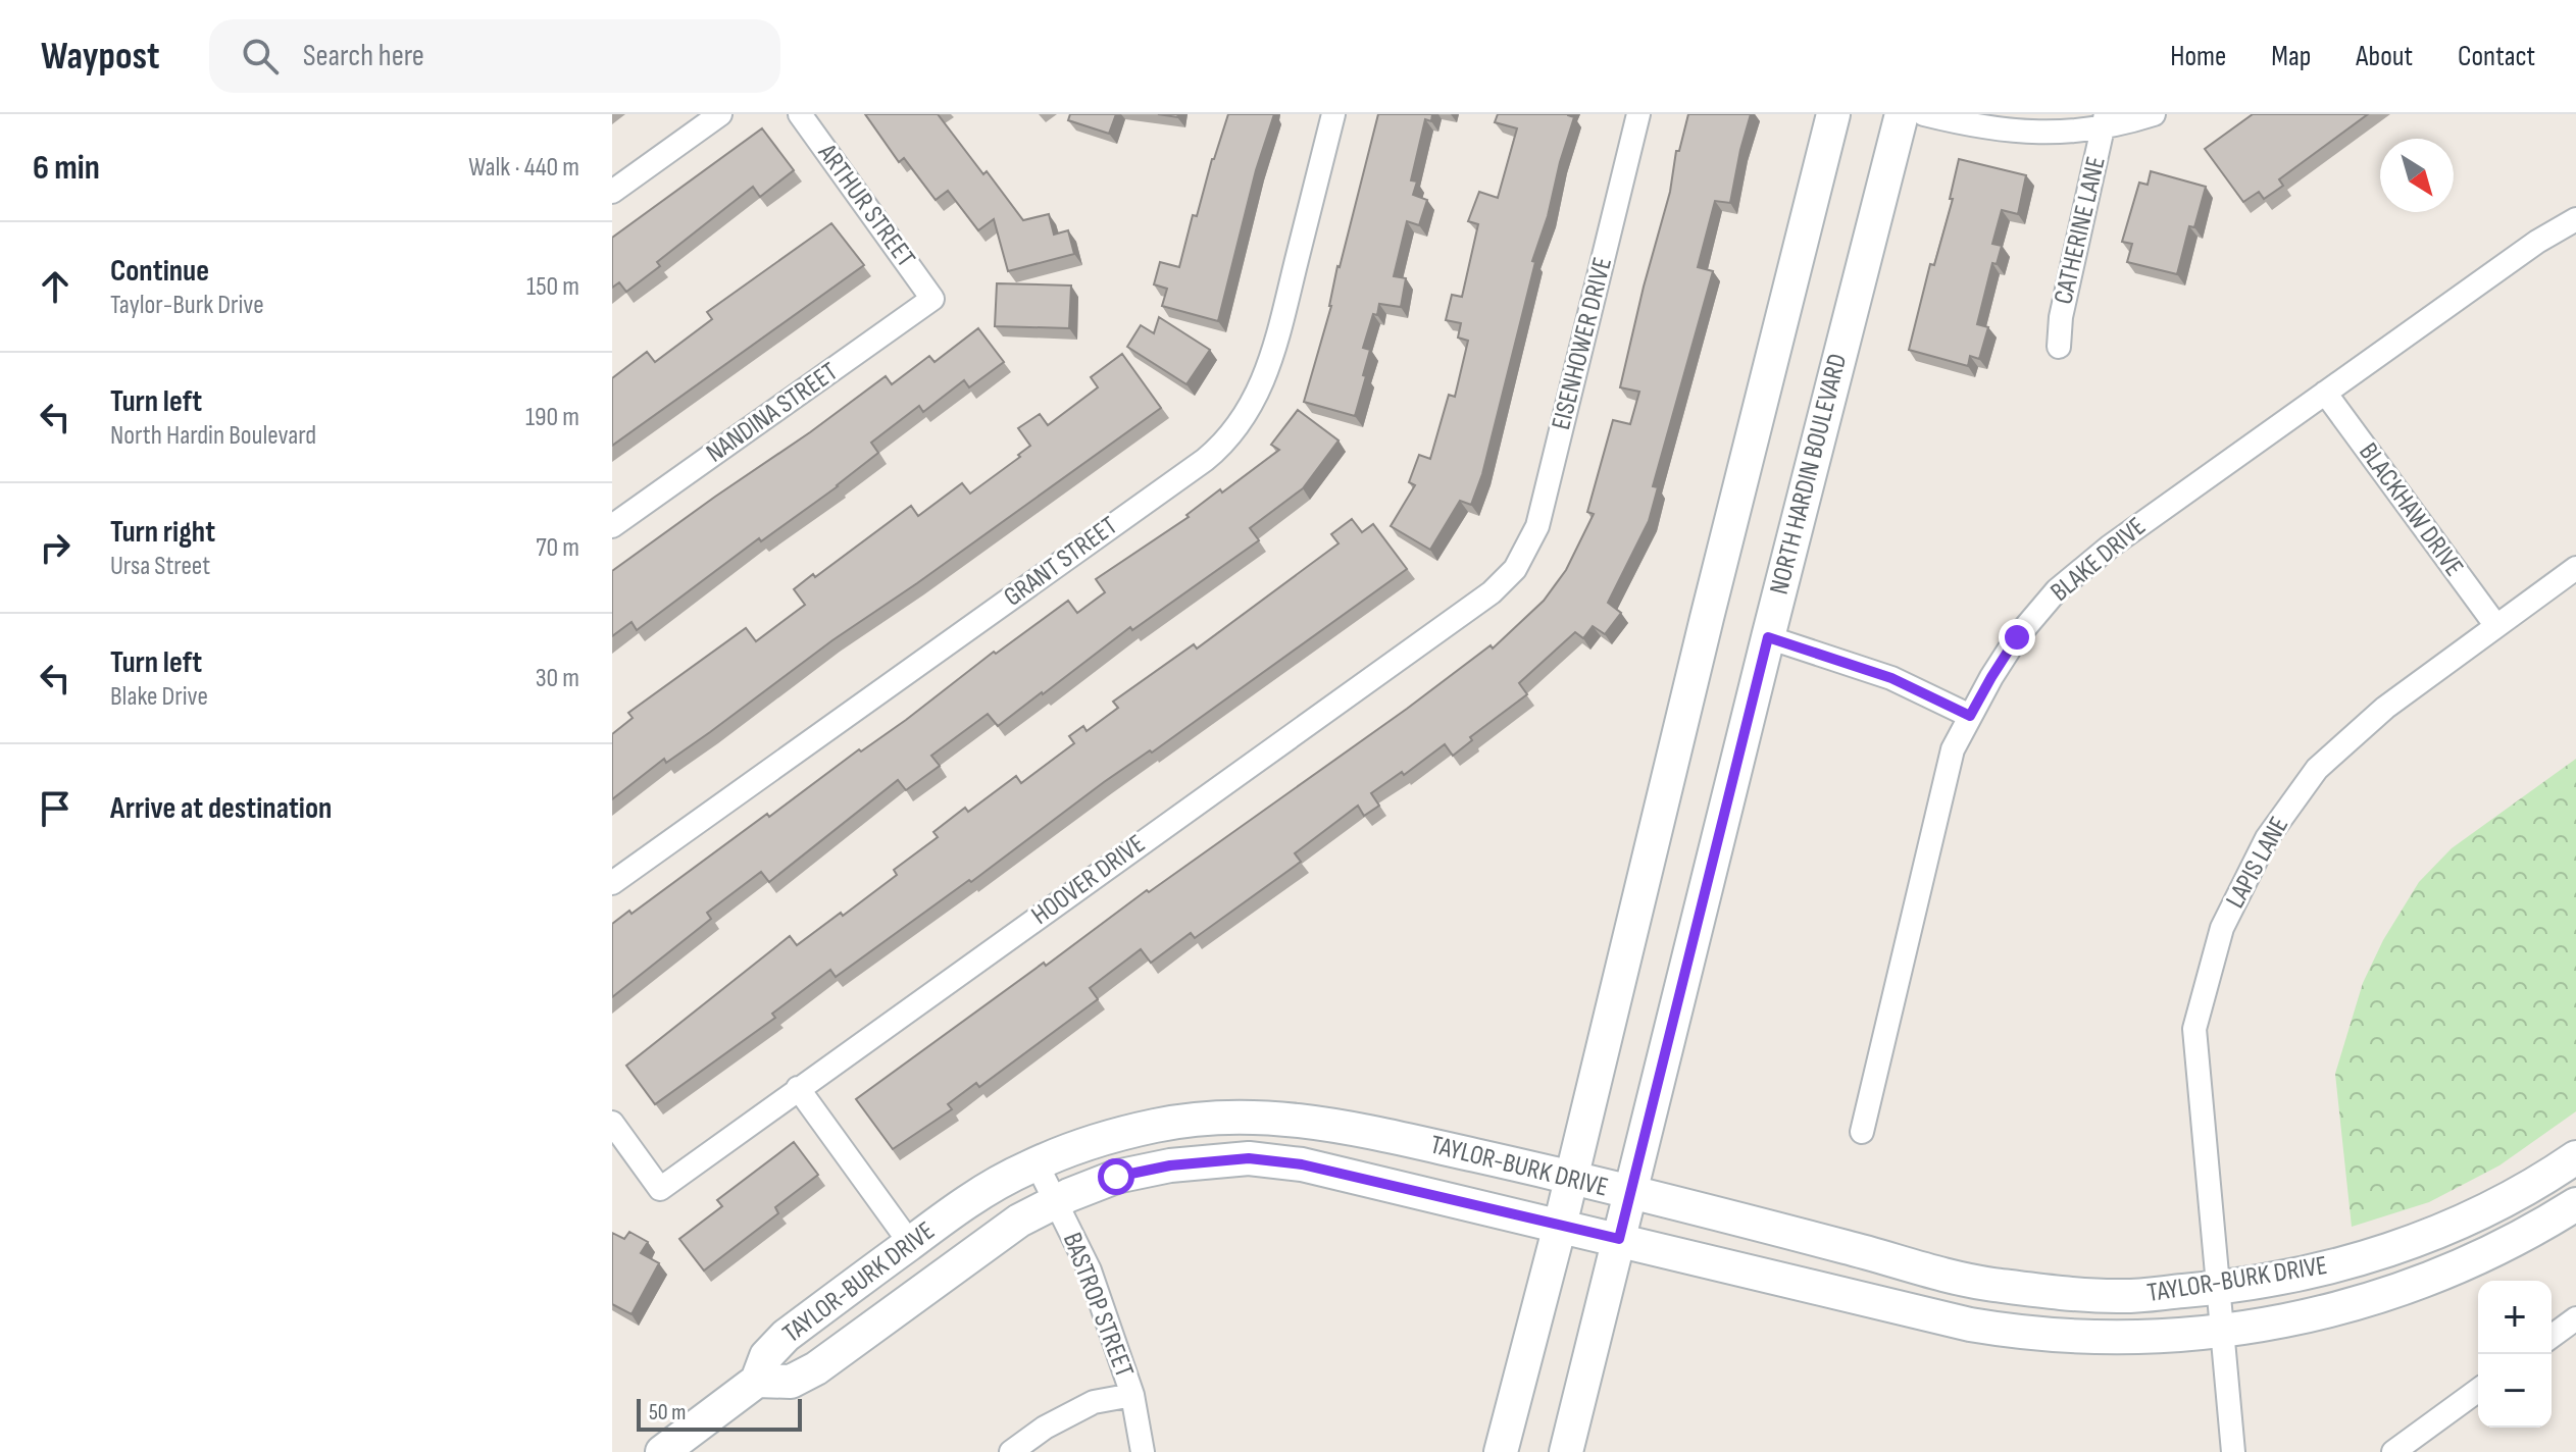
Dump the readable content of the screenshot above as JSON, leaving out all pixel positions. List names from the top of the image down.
{
  "streets": {
    "street": [
      "ARTHUR STREET",
      "CATHERINE LANE",
      "EISENHOWER DRIVE",
      "NANDINA STREET",
      "NORTH HARDIN BOULEVARD",
      "BLACKHAW DRIVE",
      "BLAKE DRIVE",
      "GRANT STREET",
      "LAPIS LANE",
      "HOOVER DRIVE",
      "TAYLOR-BURK DRIVE",
      "BASTROP STREET"
    ]
  },
  "crossings": [
    ["ARTHUR STREET", "NANDINA STREET"],
    ["EISENHOWER DRIVE", "HOOVER DRIVE"],
    ["NORTH HARDIN BOULEVARD", "TAYLOR-BURK DRIVE"],
    ["BLACKHAW DRIVE", "BLAKE DRIVE"],
    ["BLACKHAW DRIVE", "LAPIS LANE"],
    ["LAPIS LANE", "TAYLOR-BURK DRIVE"],
    ["TAYLOR-BURK DRIVE", "BASTROP STREET"]
  ],
  "scale_bar": "50 m",
  "north": "bottom right",
  "page": {
    "header": "Waypost",
    "search": "Search here",
    "nav": [
      "Home",
      "Map",
      "About",
      "Contact"
    ],
    "heading": ["6 min", "Walk · 440 m"],
    "list": [
      ["Continue", "Taylor-Burk Drive", "150 m"],
      ["Turn left", "North Hardin Boulevard", "190 m"],
      ["Turn right", "Ursa Street", "70 m"],
      ["Turn left", "Blake Drive", "30 m"],
      "Arrive at destination"
    ],
    "map_buttons": ["+", "−"],
    "scale": "50 m"
  }
}
